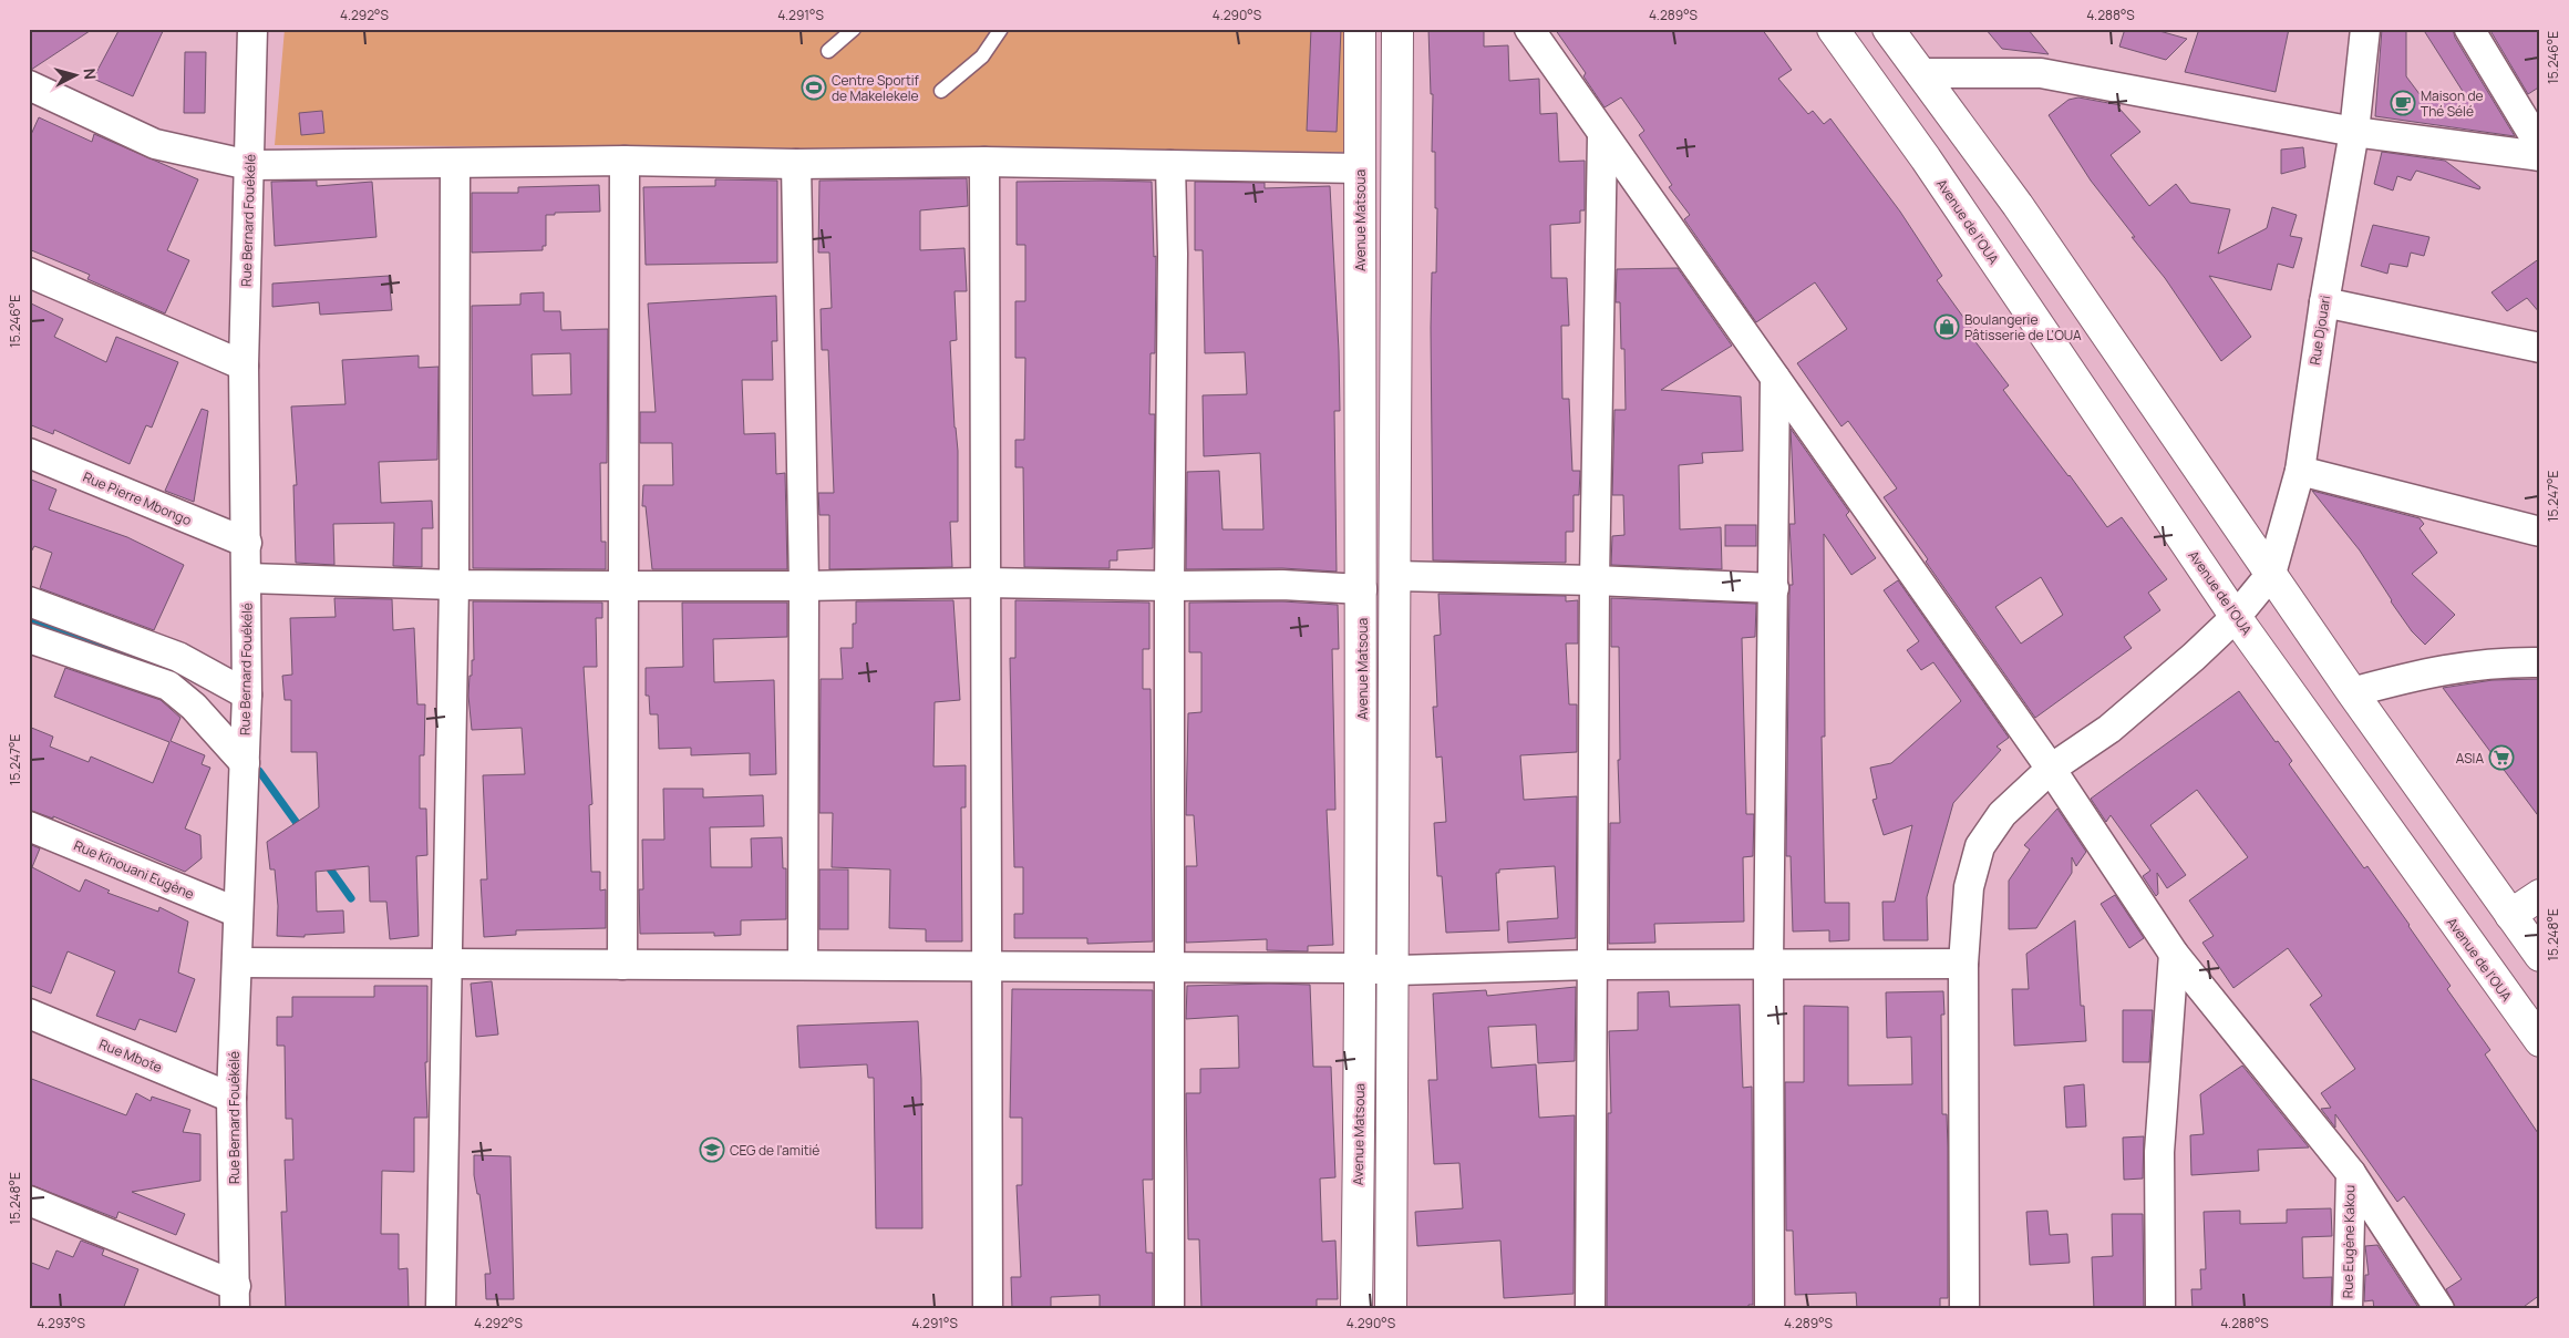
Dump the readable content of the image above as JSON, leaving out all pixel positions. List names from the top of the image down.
{
  "streets": {
    "street": [
      "Rue Bernard Fouékélé",
      "Avenue Matsoua",
      "Avenue de l'OUA",
      "Rue Djouari",
      "Rue Pierre Mbongo",
      "Rue Kinouani Eugène",
      "Rue Mbote",
      "Rue Eugène Kakou"
    ]
  },
  "crossings": [
    ["Rue Bernard Fouékélé", "Rue Pierre Mbongo"],
    ["Rue Bernard Fouékélé", "Rue Kinouani Eugène"],
    ["Rue Bernard Fouékélé", "Rue Mbote"],
    ["Avenue de l'OUA", "Rue Djouari"]
  ],
  "places": {
    "sports": ["Centre Sportif de Makelekele"],
    "cafe": ["Maison de Thé Sélé"],
    "shop": ["Boulangerie Pâtisserie de L'OUA"],
    "supermarket": ["ASIA"],
    "school or university": ["CEG de l'amitié"]
  },
  "north": "right",
  "coordinates": [
    "4.292°S",
    "4.291°S",
    "4.290°S",
    "4.289°S",
    "4.288°S",
    "15.246°E",
    "15.247°E",
    "15.248°E",
    "4.293°S"
  ]
}
